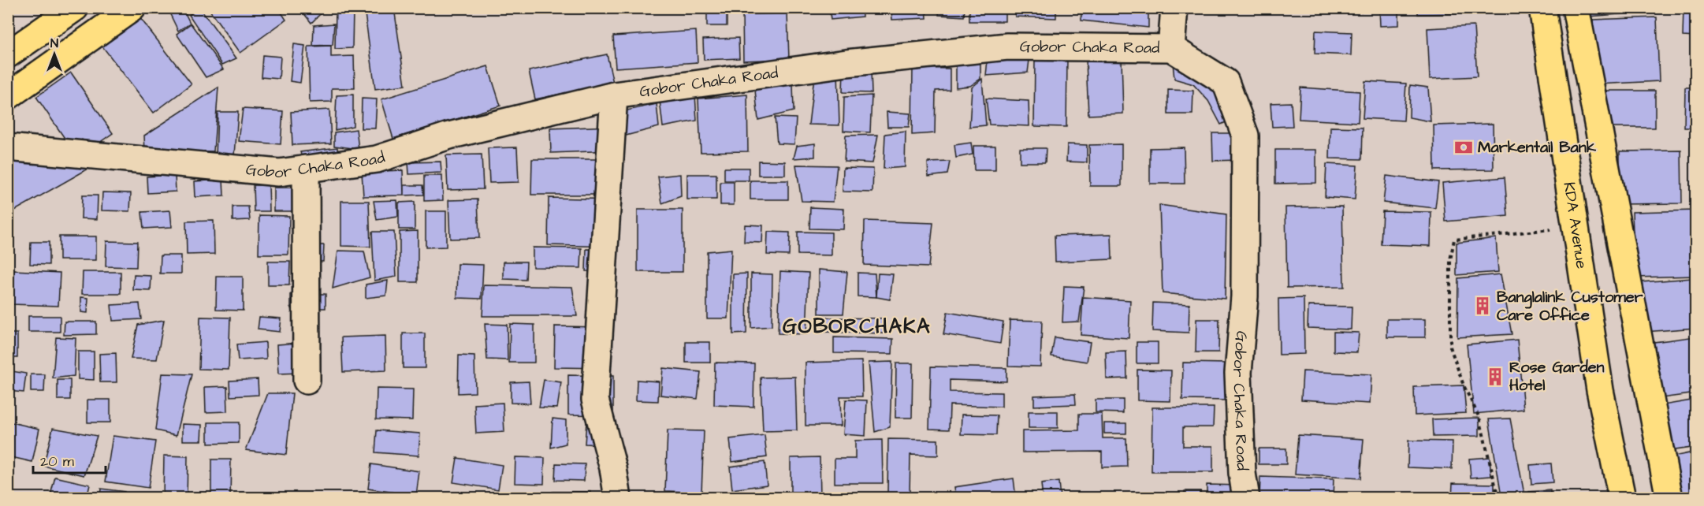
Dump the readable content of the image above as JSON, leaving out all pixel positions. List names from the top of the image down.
{
  "streets": {
    "main road": ["KDA Avenue"],
    "street": ["Gobor Chaka Road"]
  },
  "districts": ["GOBORCHAKA"],
  "places": {
    "bank": ["Markentail Bank"],
    "building": ["Banglalink Customer Care Office", "Rose Garden Hotel"]
  },
  "scale_bar": "20 m",
  "north": "top"
}
